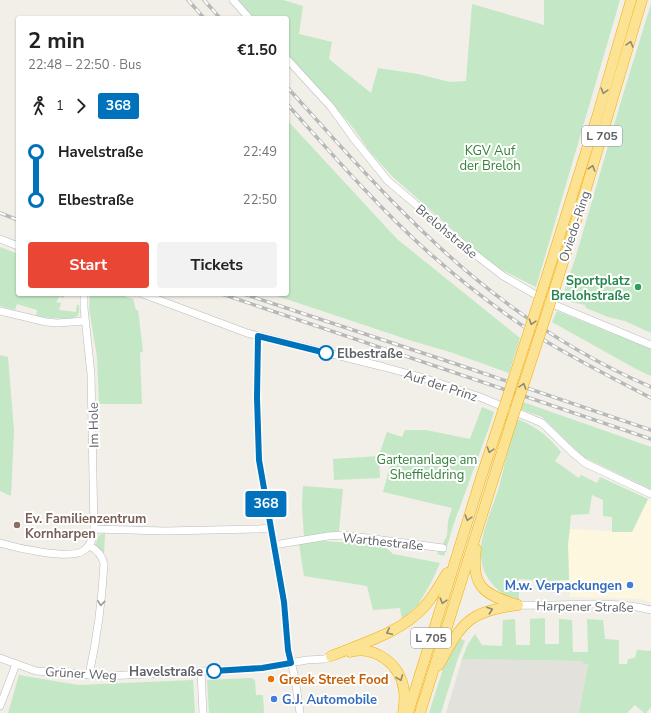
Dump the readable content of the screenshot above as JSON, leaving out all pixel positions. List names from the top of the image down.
{
  "streets": {
    "highway": ["L 705", "Oviedo-Ring"],
    "street": [
      "Brelohstraße",
      "Auf der Prinz",
      "Im Hole",
      "Warthestraße",
      "Harpener Straße",
      "Grüner Weg"
    ]
  },
  "crossings": [
    ["L 705", "Oviedo-Ring"],
    ["L 705", "Harpener Straße"],
    ["L 705", "Grüner Weg"]
  ],
  "parks": ["KGV Auf der Breloh", "Gartenanlage am Sheffieldring"],
  "places": [
    "Sportplatz Brelohstraße",
    "Elbestraße",
    "Ev. Familienzentrum Kornharpen",
    "M.w. Verpackungen",
    "Havelstraße",
    "Greek Street Food",
    "G.J. Automobile"
  ],
  "lines": ["bus line 368"],
  "page": {
    "on_map": "368",
    "heading": ["2 min", "22:48 – 22:50 · Bus", "€1.50"],
    "legs": ["1", "368"],
    "list": [
      {
        "name": "Havelstraße",
        "value": "22:49"
      },
      {
        "name": "Elbestraße",
        "value": "22:50"
      }
    ],
    "buttons": ["Start", "Tickets"]
  }
}
